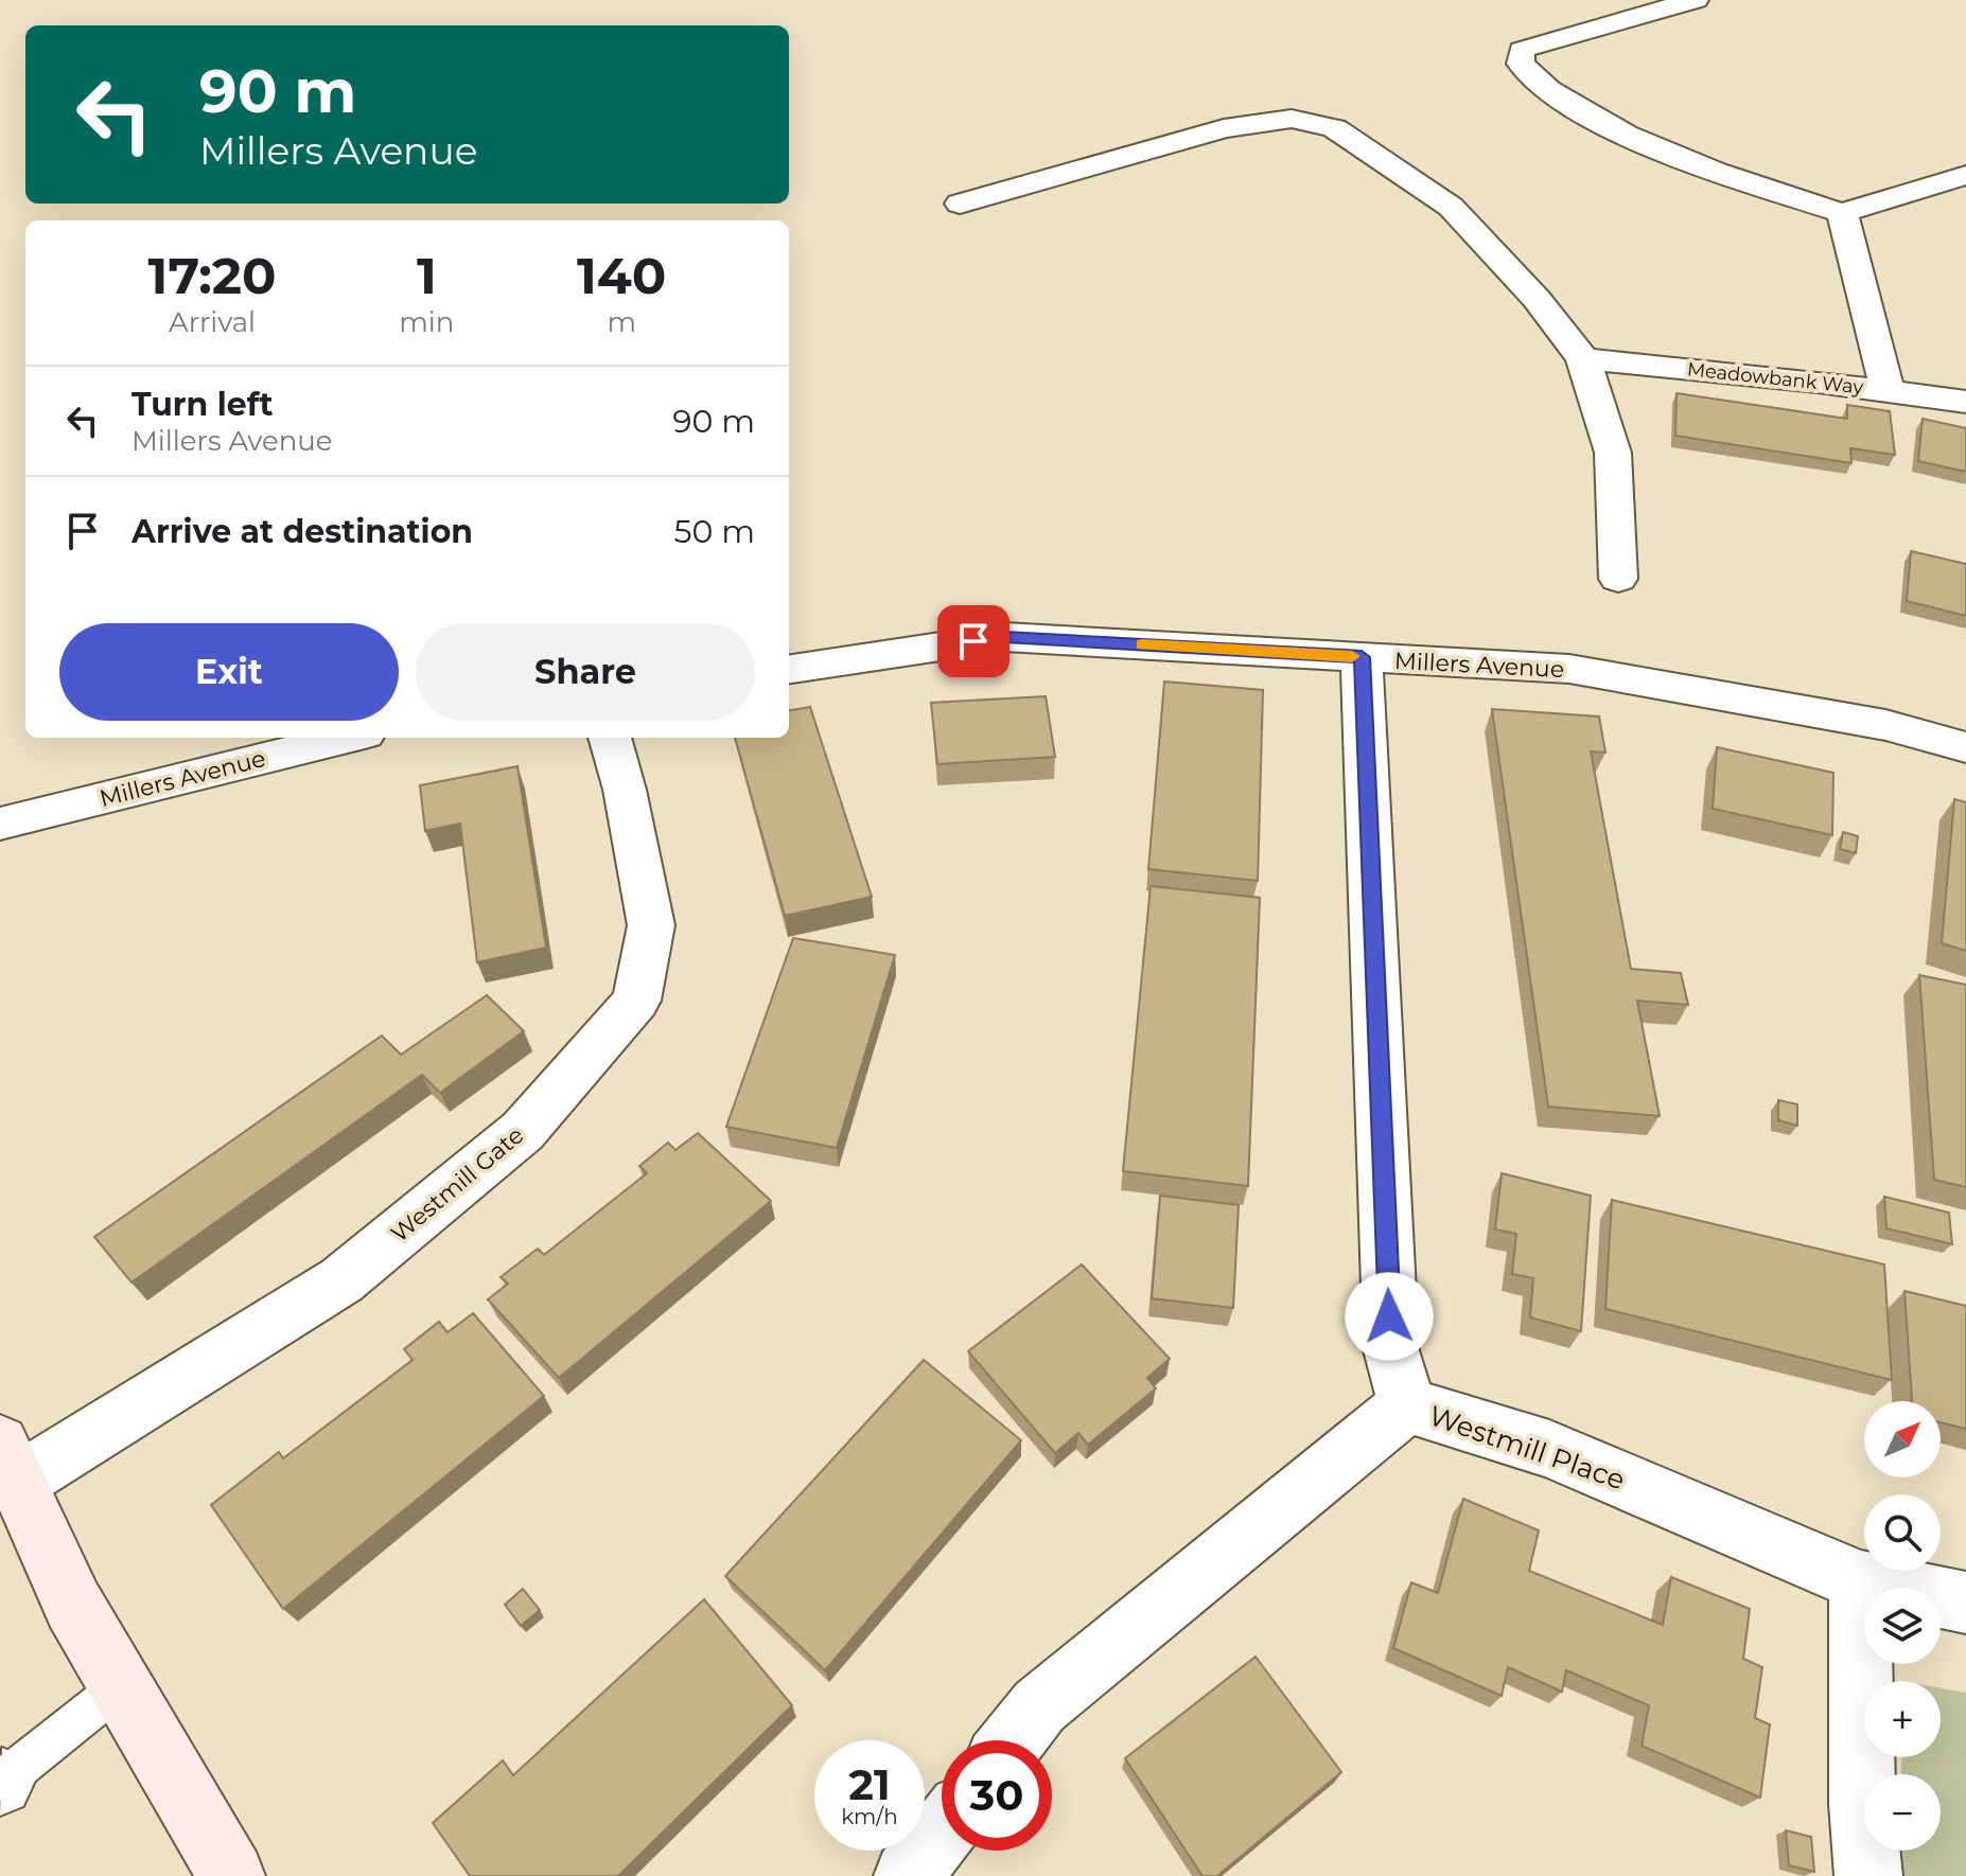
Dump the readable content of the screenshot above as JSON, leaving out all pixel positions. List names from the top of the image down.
{
  "streets": {
    "street": [
      "Meadowbank Way",
      "Millers Avenue",
      "Westmill Gate",
      "Westmill Place"
    ]
  },
  "north": "top right",
  "page": {
    "turn": ["90 m", "Millers Avenue"],
    "eta": [
      "17:20",
      "Arrival",
      "1",
      "min",
      "140",
      "m"
    ],
    "list": [
      {
        "name": "Turn left",
        "note": "Millers Avenue",
        "value": "90 m"
      },
      {
        "name": "Arrive at destination",
        "value": "50 m"
      }
    ],
    "buttons": ["Exit", "Share"],
    "map_buttons": ["+", "−"],
    "speed": "21 km/h",
    "limit": "30"
  }
}
